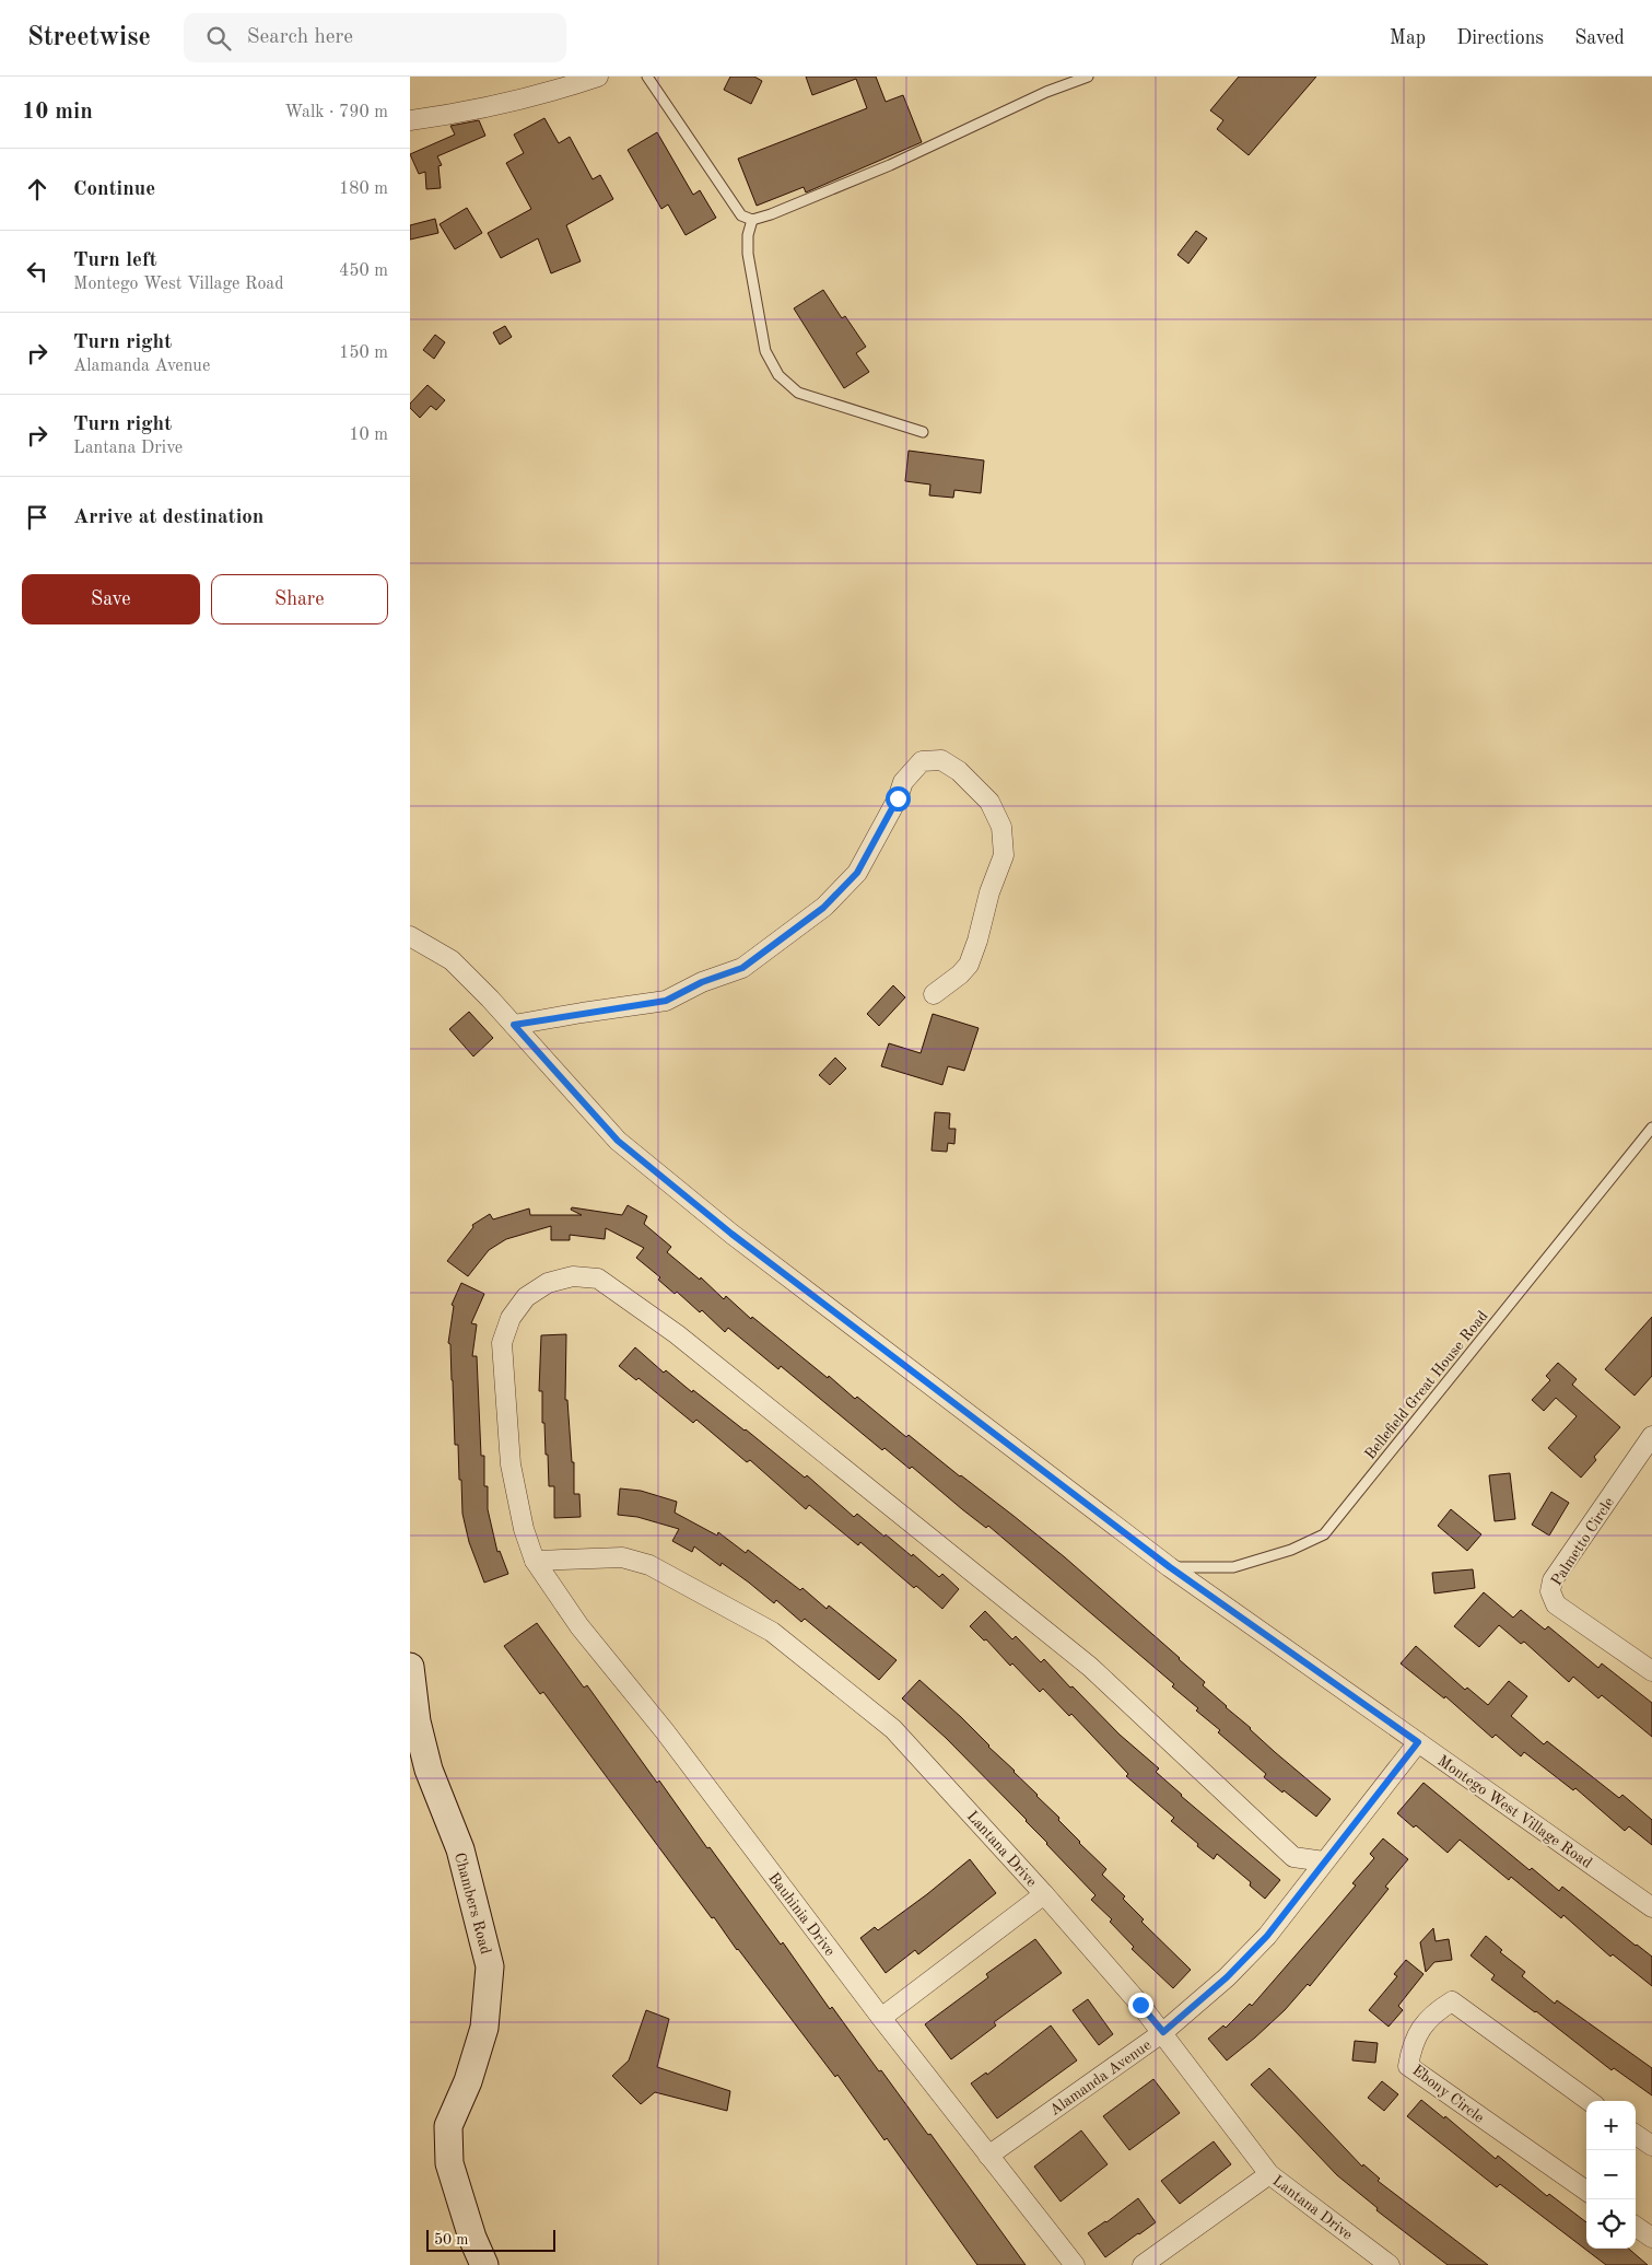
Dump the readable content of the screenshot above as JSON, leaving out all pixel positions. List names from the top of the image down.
{
  "streets": {
    "street": [
      "Palmetto Circle",
      "Montego West Village Road",
      "Lantana Drive",
      "Chambers Road",
      "Bauhinia Drive",
      "Alamanda Avenue",
      "Ebony Circle"
    ],
    "lane": ["Bellefield Great House Road"]
  },
  "crossings": [
    ["Bellefield Great House Road", "Montego West Village Road"],
    ["Montego West Village Road", "Alamanda Avenue"],
    ["Lantana Drive", "Bauhinia Drive"],
    ["Lantana Drive", "Alamanda Avenue"],
    ["Bauhinia Drive", "Alamanda Avenue"]
  ],
  "scale_bar": "50 m",
  "page": {
    "header": "Streetwise",
    "search": "Search here",
    "nav": ["Map", "Directions", "Saved"],
    "heading": ["10 min", "Walk · 790 m"],
    "list": [
      ["Continue", "180 m"],
      ["Turn left", "Montego West Village Road", "450 m"],
      ["Turn right", "Alamanda Avenue", "150 m"],
      ["Turn right", "Lantana Drive", "10 m"],
      "Arrive at destination"
    ],
    "buttons": ["Save", "Share"],
    "map_buttons": ["+", "−"],
    "scale": "50 m"
  }
}
